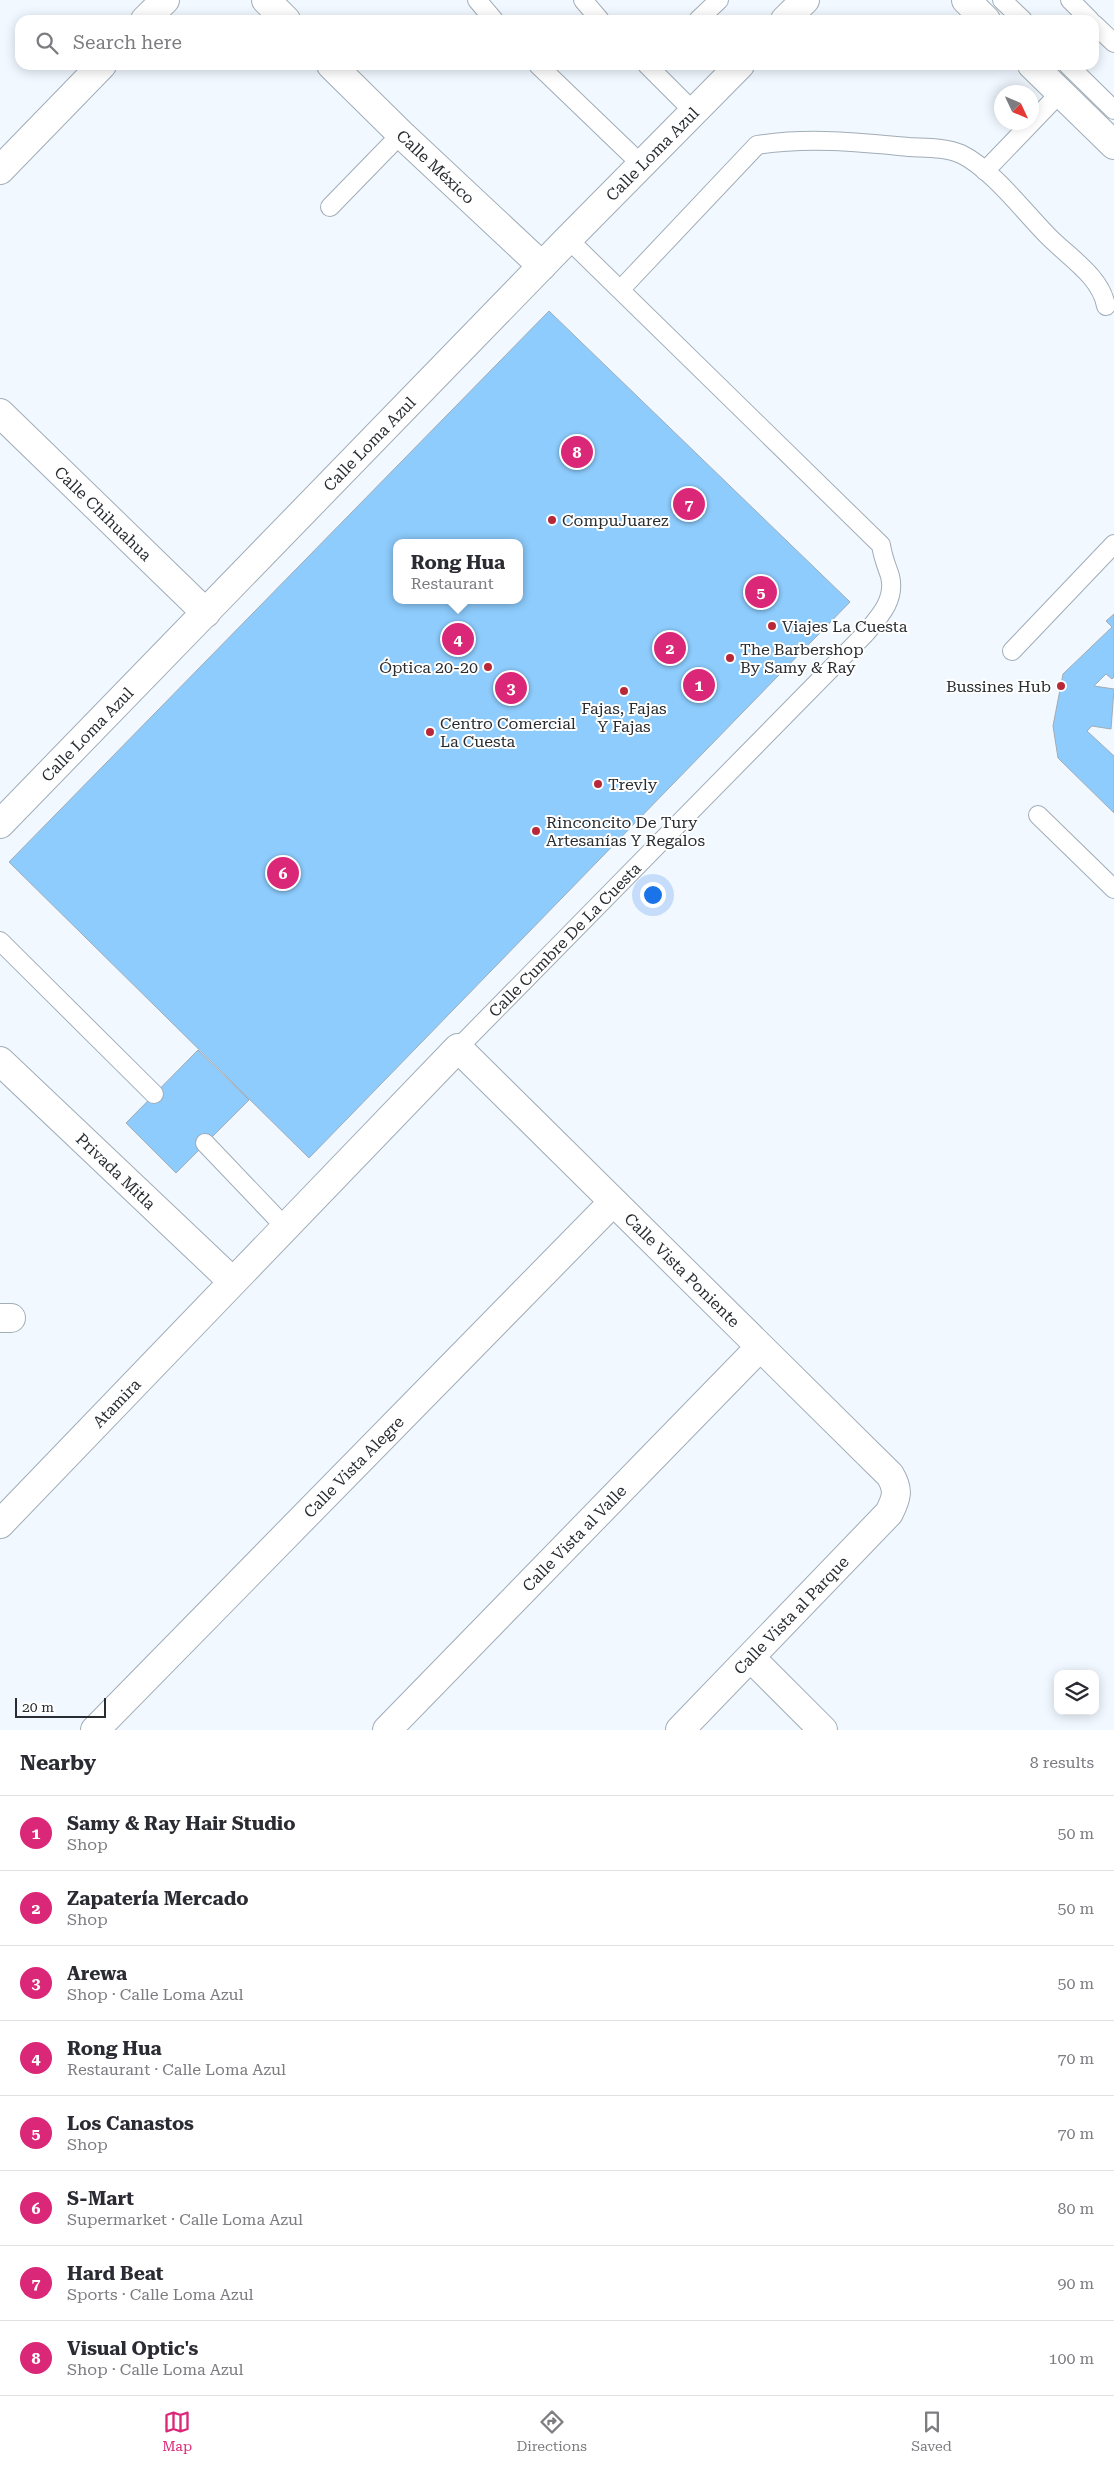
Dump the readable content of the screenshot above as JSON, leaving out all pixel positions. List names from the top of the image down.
{
  "streets": {
    "street": [
      "Calle Loma Azul",
      "Calle México",
      "Calle Chihuahua",
      "Calle Cumbre De La Cuesta",
      "Privada Mitla",
      "Calle Vista Poniente",
      "Atamira",
      "Calle Vista Alegre",
      "Calle Vista al Valle",
      "Calle Vista al Parque"
    ]
  },
  "crossings": [
    ["Calle Loma Azul", "Calle México"],
    ["Calle Loma Azul", "Calle Chihuahua"],
    ["Calle Cumbre De La Cuesta", "Privada Mitla"],
    ["Calle Cumbre De La Cuesta", "Calle Vista Poniente"],
    ["Calle Cumbre De La Cuesta", "Atamira"],
    ["Privada Mitla", "Atamira"],
    ["Calle Vista Poniente", "Calle Vista Alegre"],
    ["Calle Vista Poniente", "Calle Vista al Valle"],
    ["Calle Vista Poniente", "Calle Vista al Parque"]
  ],
  "places": [
    "CompuJuarez",
    "Viajes La Cuesta",
    "The Barbershop By Samy & Ray",
    "Óptica 20-20",
    "Bussines Hub",
    "Fajas, Fajas Y Fajas",
    "Centro Comercial La Cuesta",
    "Trevly",
    "Rinconcito De Tury Artesanías Y Regalos"
  ],
  "scale_bar": "20 m",
  "north": "bottom right",
  "page": {
    "search": "Search here",
    "pins": [
      "8",
      "7",
      "5",
      "4",
      "2",
      "1",
      "3",
      "6"
    ],
    "popup": ["Rong Hua", "Restaurant"],
    "scale": "20 m",
    "heading": ["Nearby", "8 results"],
    "list": [
      {
        "mark": "1",
        "name": "Samy & Ray Hair Studio",
        "note": "Shop",
        "value": "50 m"
      },
      {
        "mark": "2",
        "name": "Zapatería Mercado",
        "note": "Shop",
        "value": "50 m"
      },
      {
        "mark": "3",
        "name": "Arewa",
        "note": "Shop · Calle Loma Azul",
        "value": "50 m"
      },
      {
        "mark": "4",
        "name": "Rong Hua",
        "note": "Restaurant · Calle Loma Azul",
        "value": "70 m"
      },
      {
        "mark": "5",
        "name": "Los Canastos",
        "note": "Shop",
        "value": "70 m"
      },
      {
        "mark": "6",
        "name": "S-Mart",
        "note": "Supermarket · Calle Loma Azul",
        "value": "80 m"
      },
      {
        "mark": "7",
        "name": "Hard Beat",
        "note": "Sports · Calle Loma Azul",
        "value": "90 m"
      },
      {
        "mark": "8",
        "name": "Visual Optic's",
        "note": "Shop · Calle Loma Azul",
        "value": "100 m"
      }
    ],
    "nav": ["Map", "Directions", "Saved"]
  }
}
